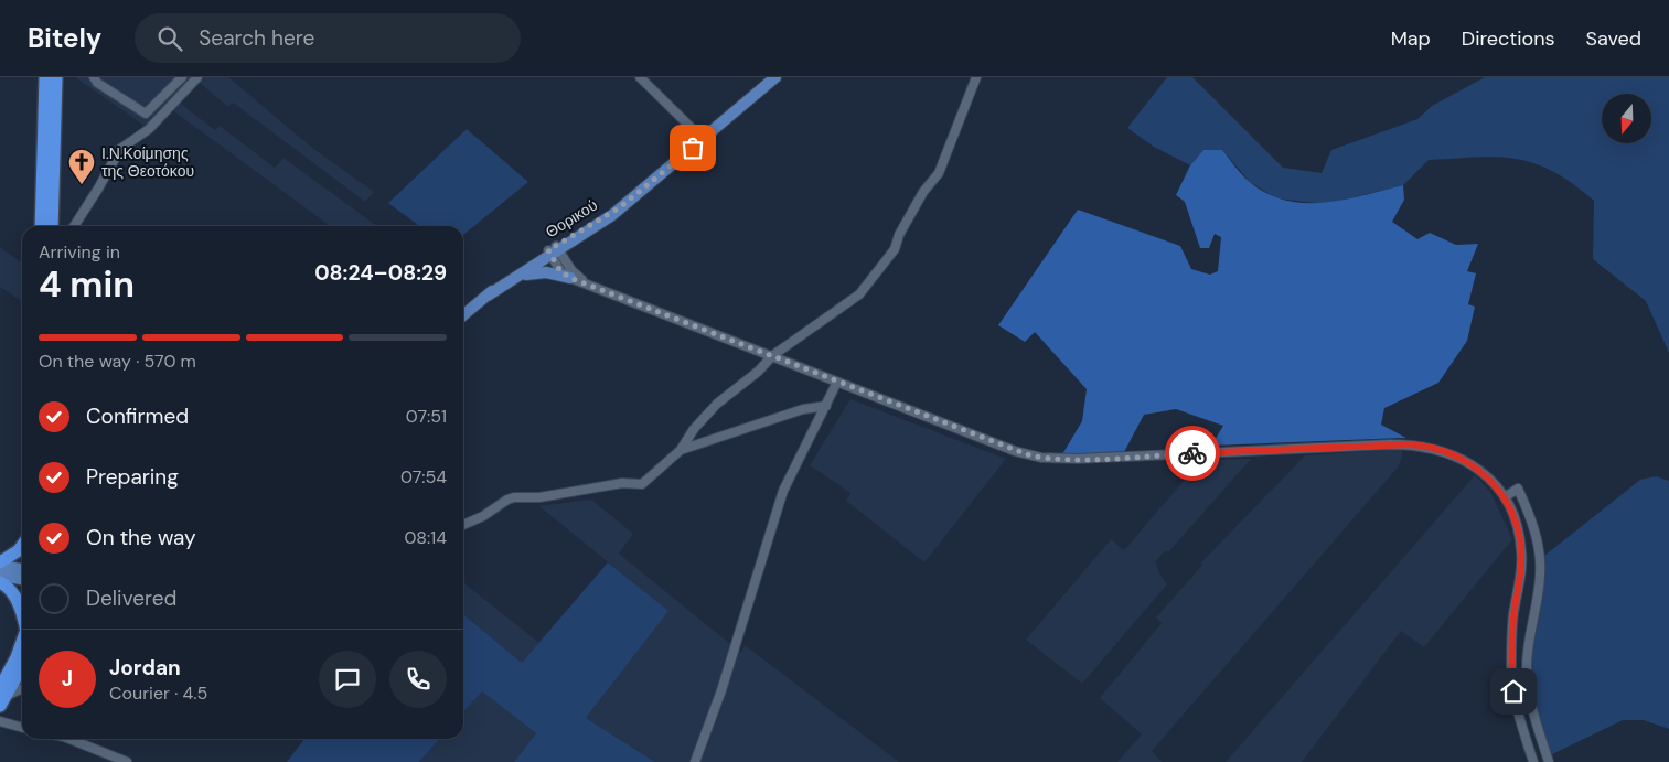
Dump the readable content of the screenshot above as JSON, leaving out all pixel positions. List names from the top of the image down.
{
  "streets": {
    "main road": ["Θορικού"]
  },
  "places": {
    "church": ["Ι.Ν.Κοίμησης της Θεοτόκου"]
  },
  "north": "bottom",
  "page": {
    "header": "Bitely",
    "search": "Search here",
    "nav": ["Map", "Directions", "Saved"],
    "heading": ["4 min", "Arriving in", "08:24–08:29"],
    "panel": ["Jordan", "Courier · 4.5"],
    "bar": "On the way · 570 m",
    "list": [
      ["Confirmed", "07:51"],
      ["Preparing", "07:54"],
      ["On the way", "08:14"],
      "Delivered"
    ],
    "round": "J"
  }
}
